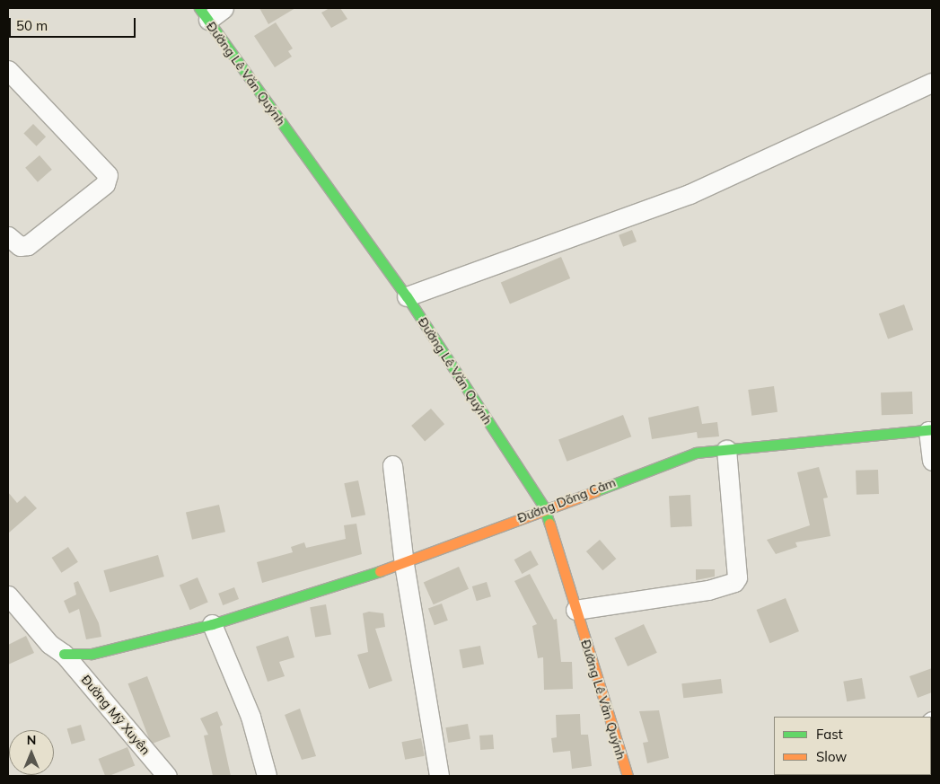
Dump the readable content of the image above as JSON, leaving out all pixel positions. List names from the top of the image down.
{
  "streets": {
    "street": ["Đường Lê Văn Quýnh", "Đường Dõng Cảm", "Đường Mỹ Xuyên"]
  },
  "crossings": [
    ["Đường Lê Văn Quýnh", "Đường Dõng Cảm"],
    ["Đường Dõng Cảm", "Đường Mỹ Xuyên"]
  ],
  "legend": ["Fast", "Slow"],
  "scale_bar": "50 m",
  "north": "top"
}
